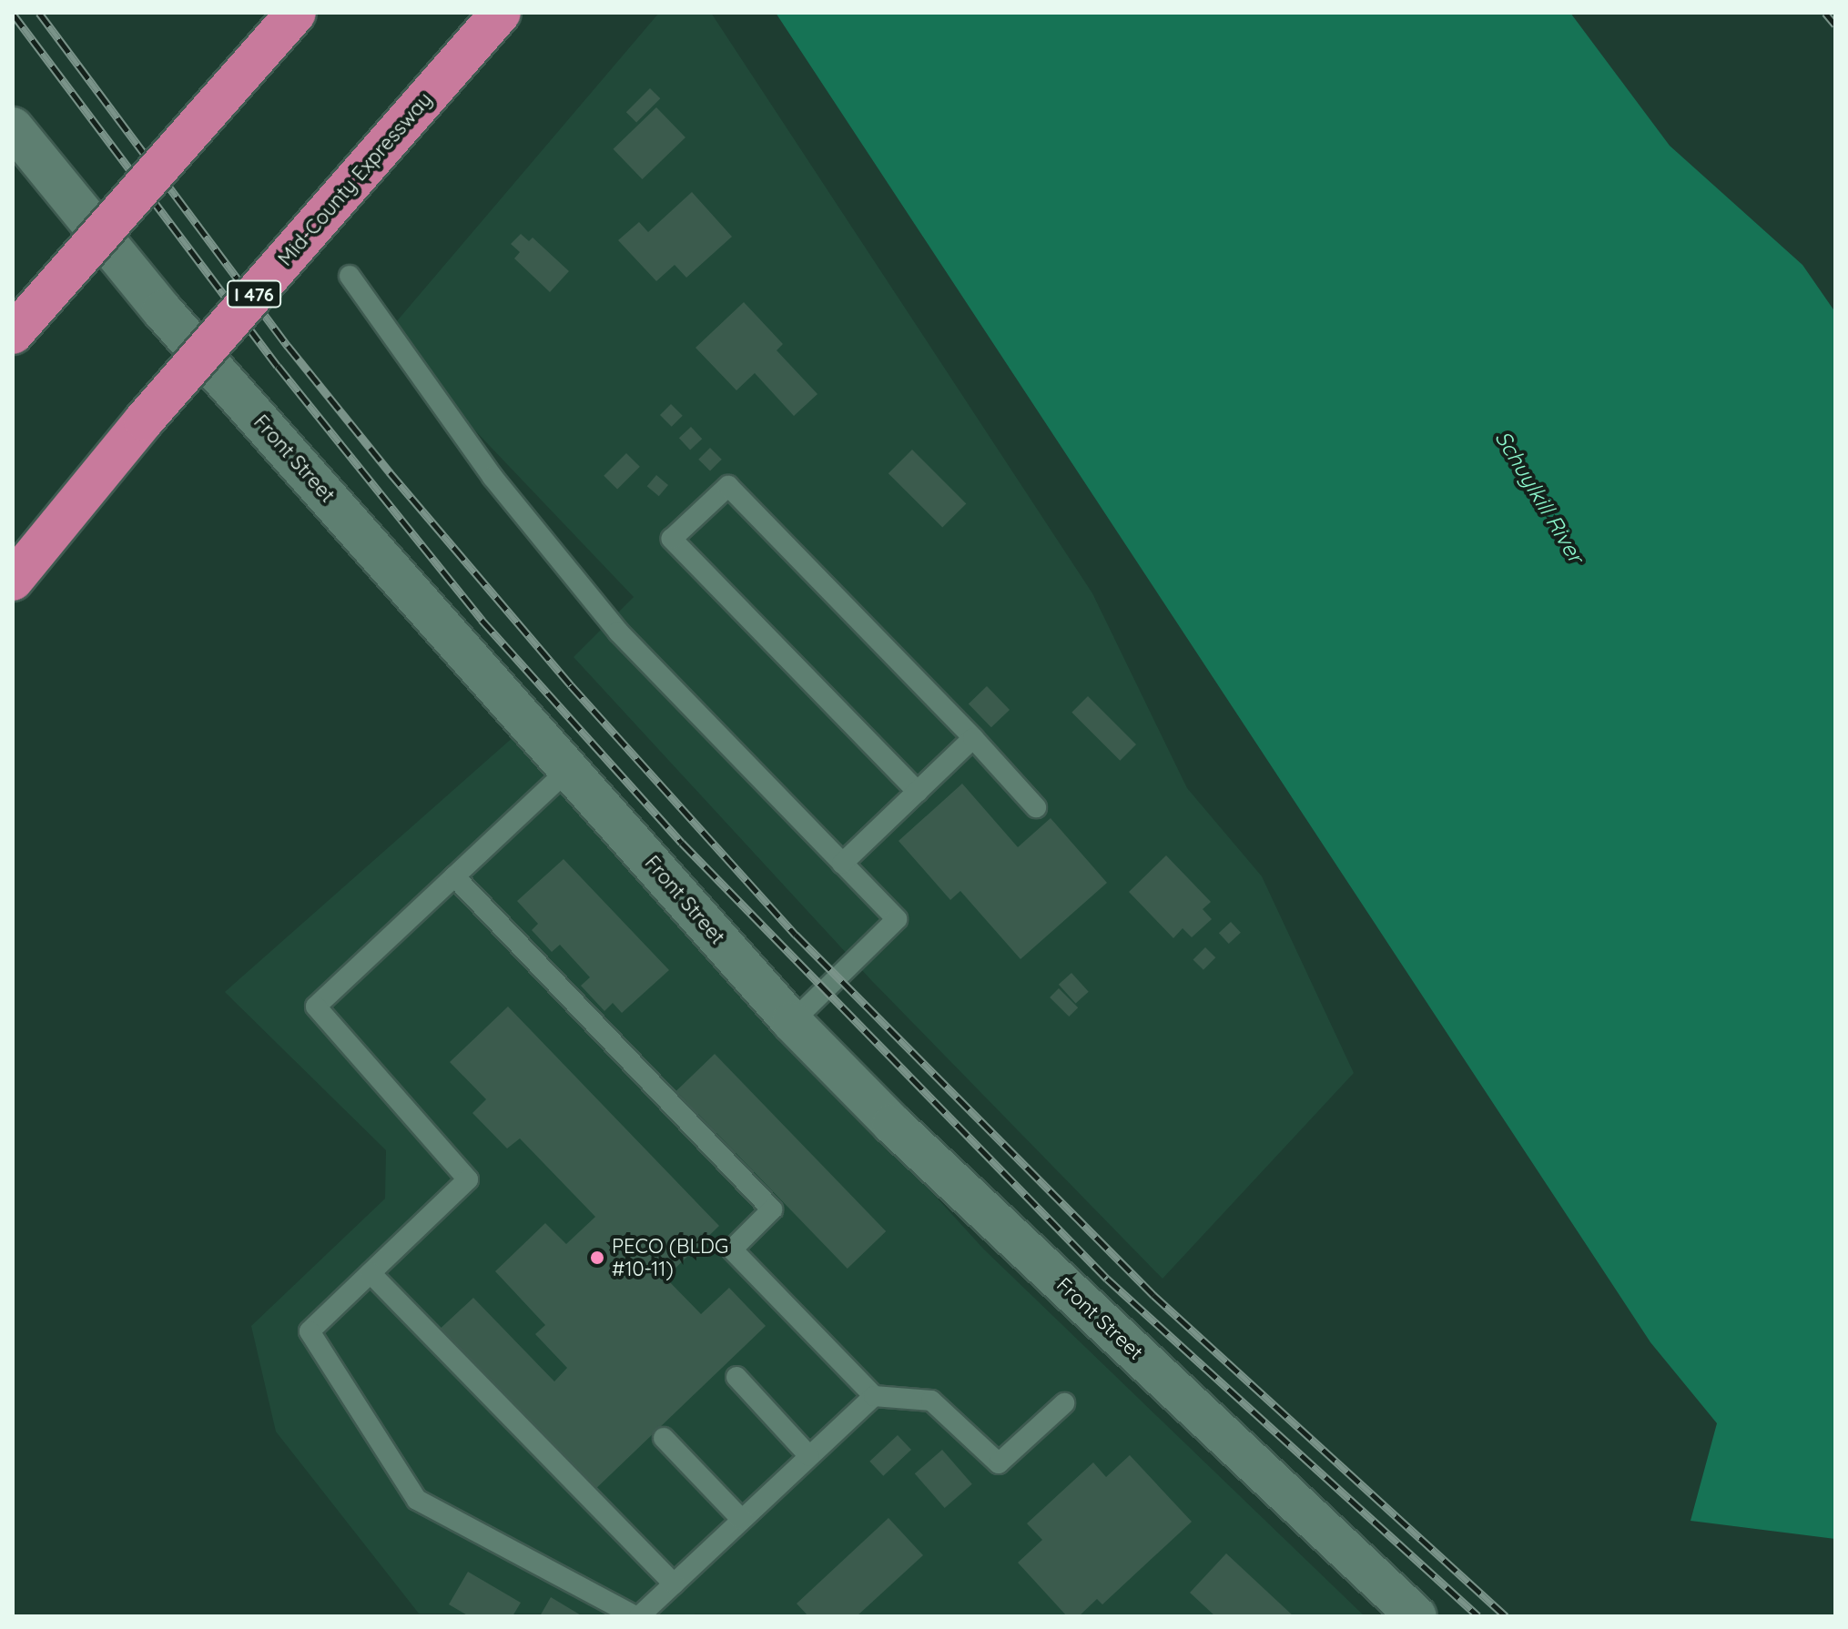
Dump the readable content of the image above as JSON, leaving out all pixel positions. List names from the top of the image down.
{
  "streets": {
    "highway": ["Mid-County Expressway", "I 476"],
    "main road": ["Front Street"]
  },
  "water": ["Schuylkill River"],
  "places": ["PECO (BLDG #10-11)"]
}
